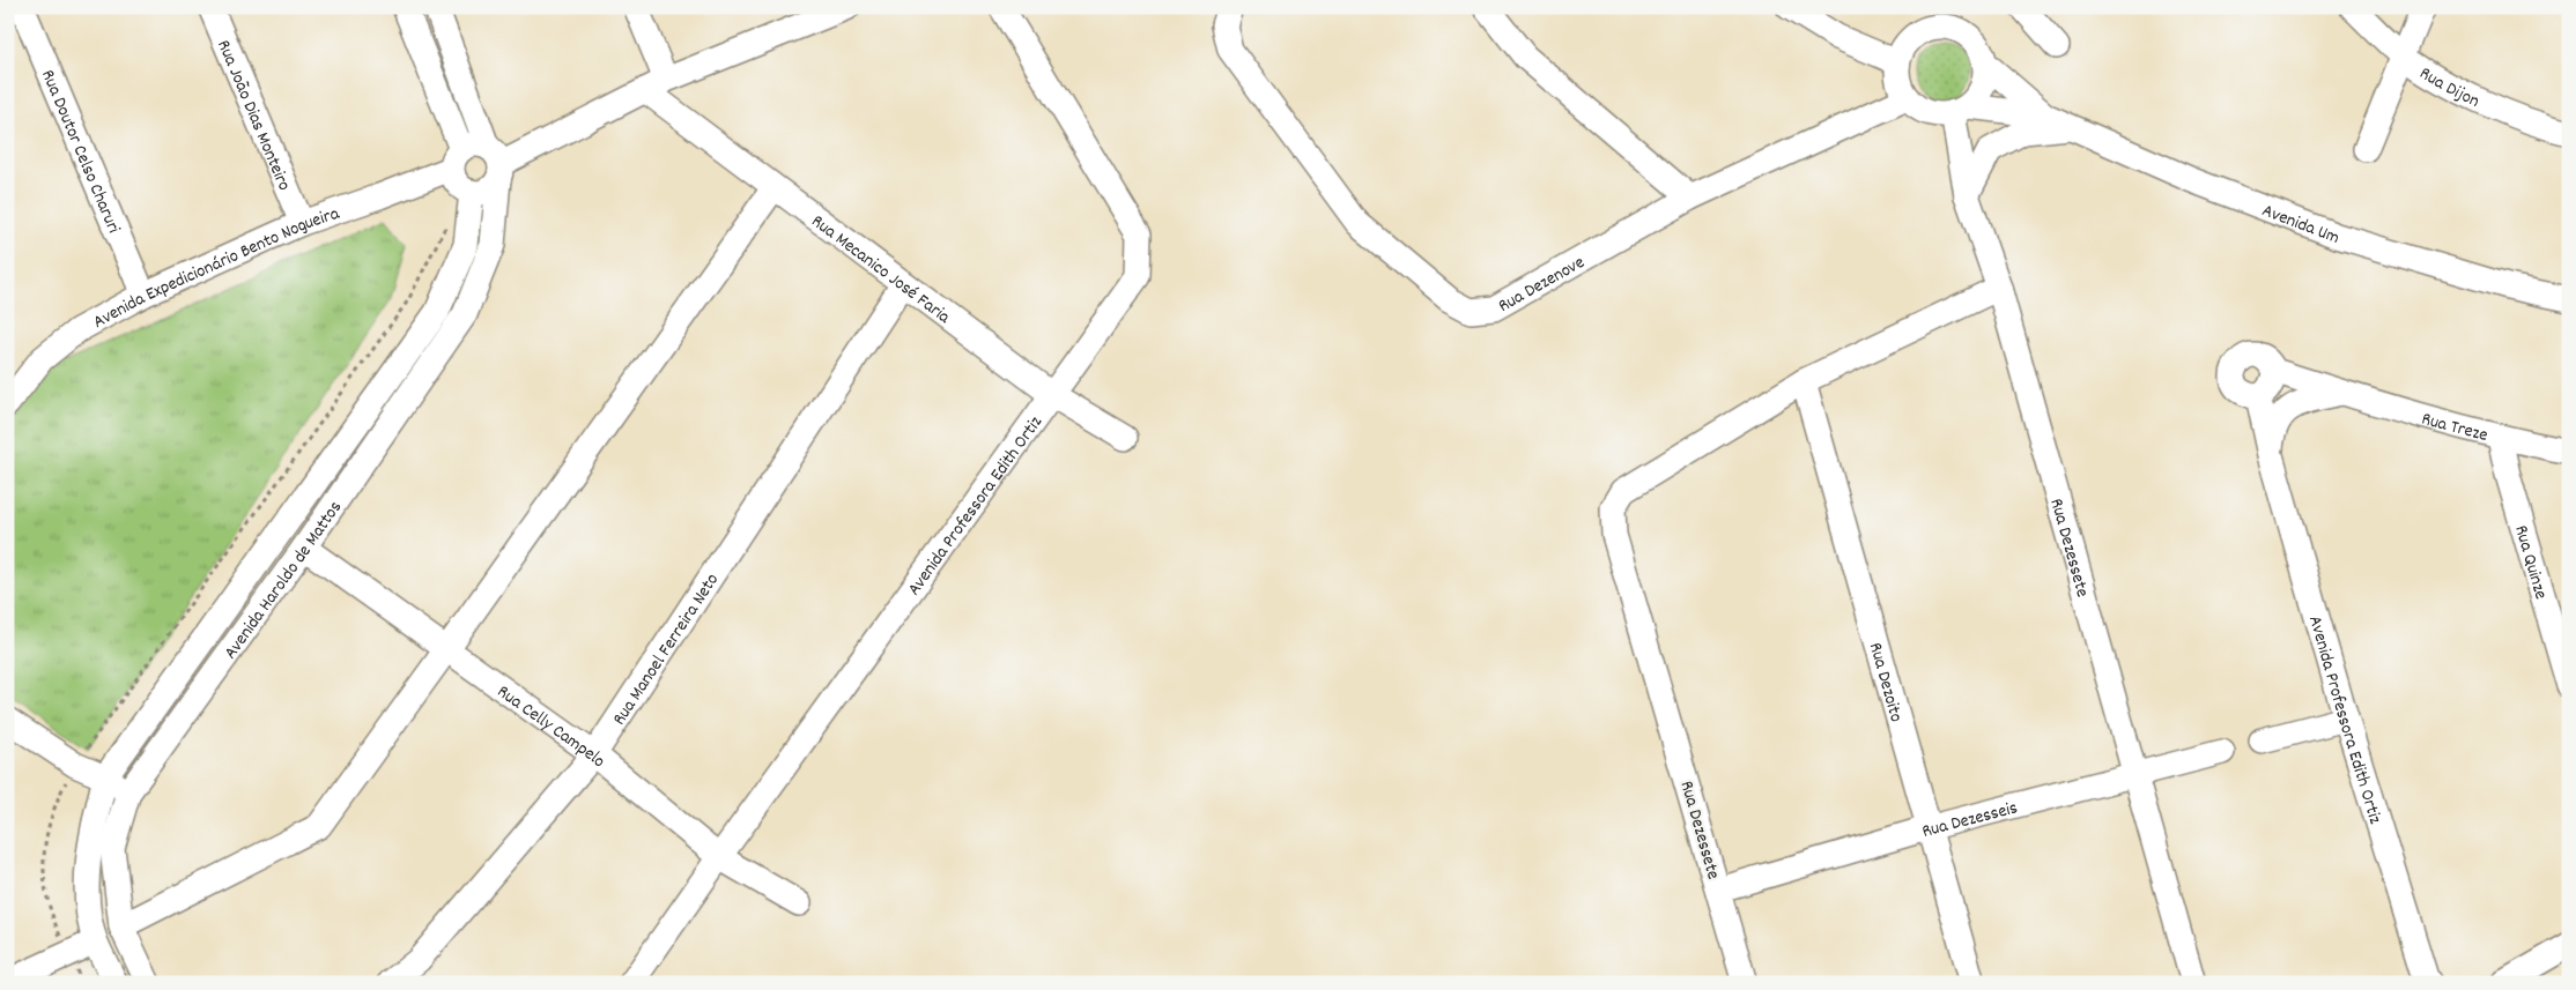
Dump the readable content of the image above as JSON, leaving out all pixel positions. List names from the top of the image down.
{
  "streets": {
    "street": [
      "Rua Dijon",
      "Rua João Dias Monteiro",
      "Rua Doutor Celso Charuri",
      "Avenida Um",
      "Avenida Expedicionário Bento Nogueira",
      "Rua Mecanico José Faria",
      "Rua Dezenove",
      "Rua Treze",
      "Avenida Professora Edith Ortiz",
      "Rua Dezessete",
      "Rua Quinze",
      "Avenida Haroldo de Mattos",
      "Rua Manoel Ferreira Neto",
      "Rua Dezoito",
      "Rua Celly Campelo",
      "Rua Dezesseis"
    ]
  },
  "crossings": [
    ["Rua João Dias Monteiro", "Avenida Expedicionário Bento Nogueira"],
    ["Rua Doutor Celso Charuri", "Avenida Expedicionário Bento Nogueira"],
    ["Avenida Um", "Rua Dezenove"],
    ["Avenida Um", "Rua Dezessete"],
    ["Avenida Expedicionário Bento Nogueira", "Avenida Haroldo de Mattos"],
    ["Rua Mecanico José Faria", "Avenida Professora Edith Ortiz"],
    ["Rua Mecanico José Faria", "Rua Manoel Ferreira Neto"],
    ["Rua Dezenove", "Rua Dezessete"],
    ["Rua Treze", "Avenida Professora Edith Ortiz"],
    ["Rua Treze", "Rua Quinze"],
    ["Avenida Professora Edith Ortiz", "Rua Celly Campelo"],
    ["Rua Dezessete", "Rua Dezoito"],
    ["Rua Dezessete", "Rua Dezesseis"],
    ["Avenida Haroldo de Mattos", "Rua Celly Campelo"],
    ["Rua Manoel Ferreira Neto", "Rua Celly Campelo"],
    ["Rua Dezoito", "Rua Dezesseis"]
  ]
}
